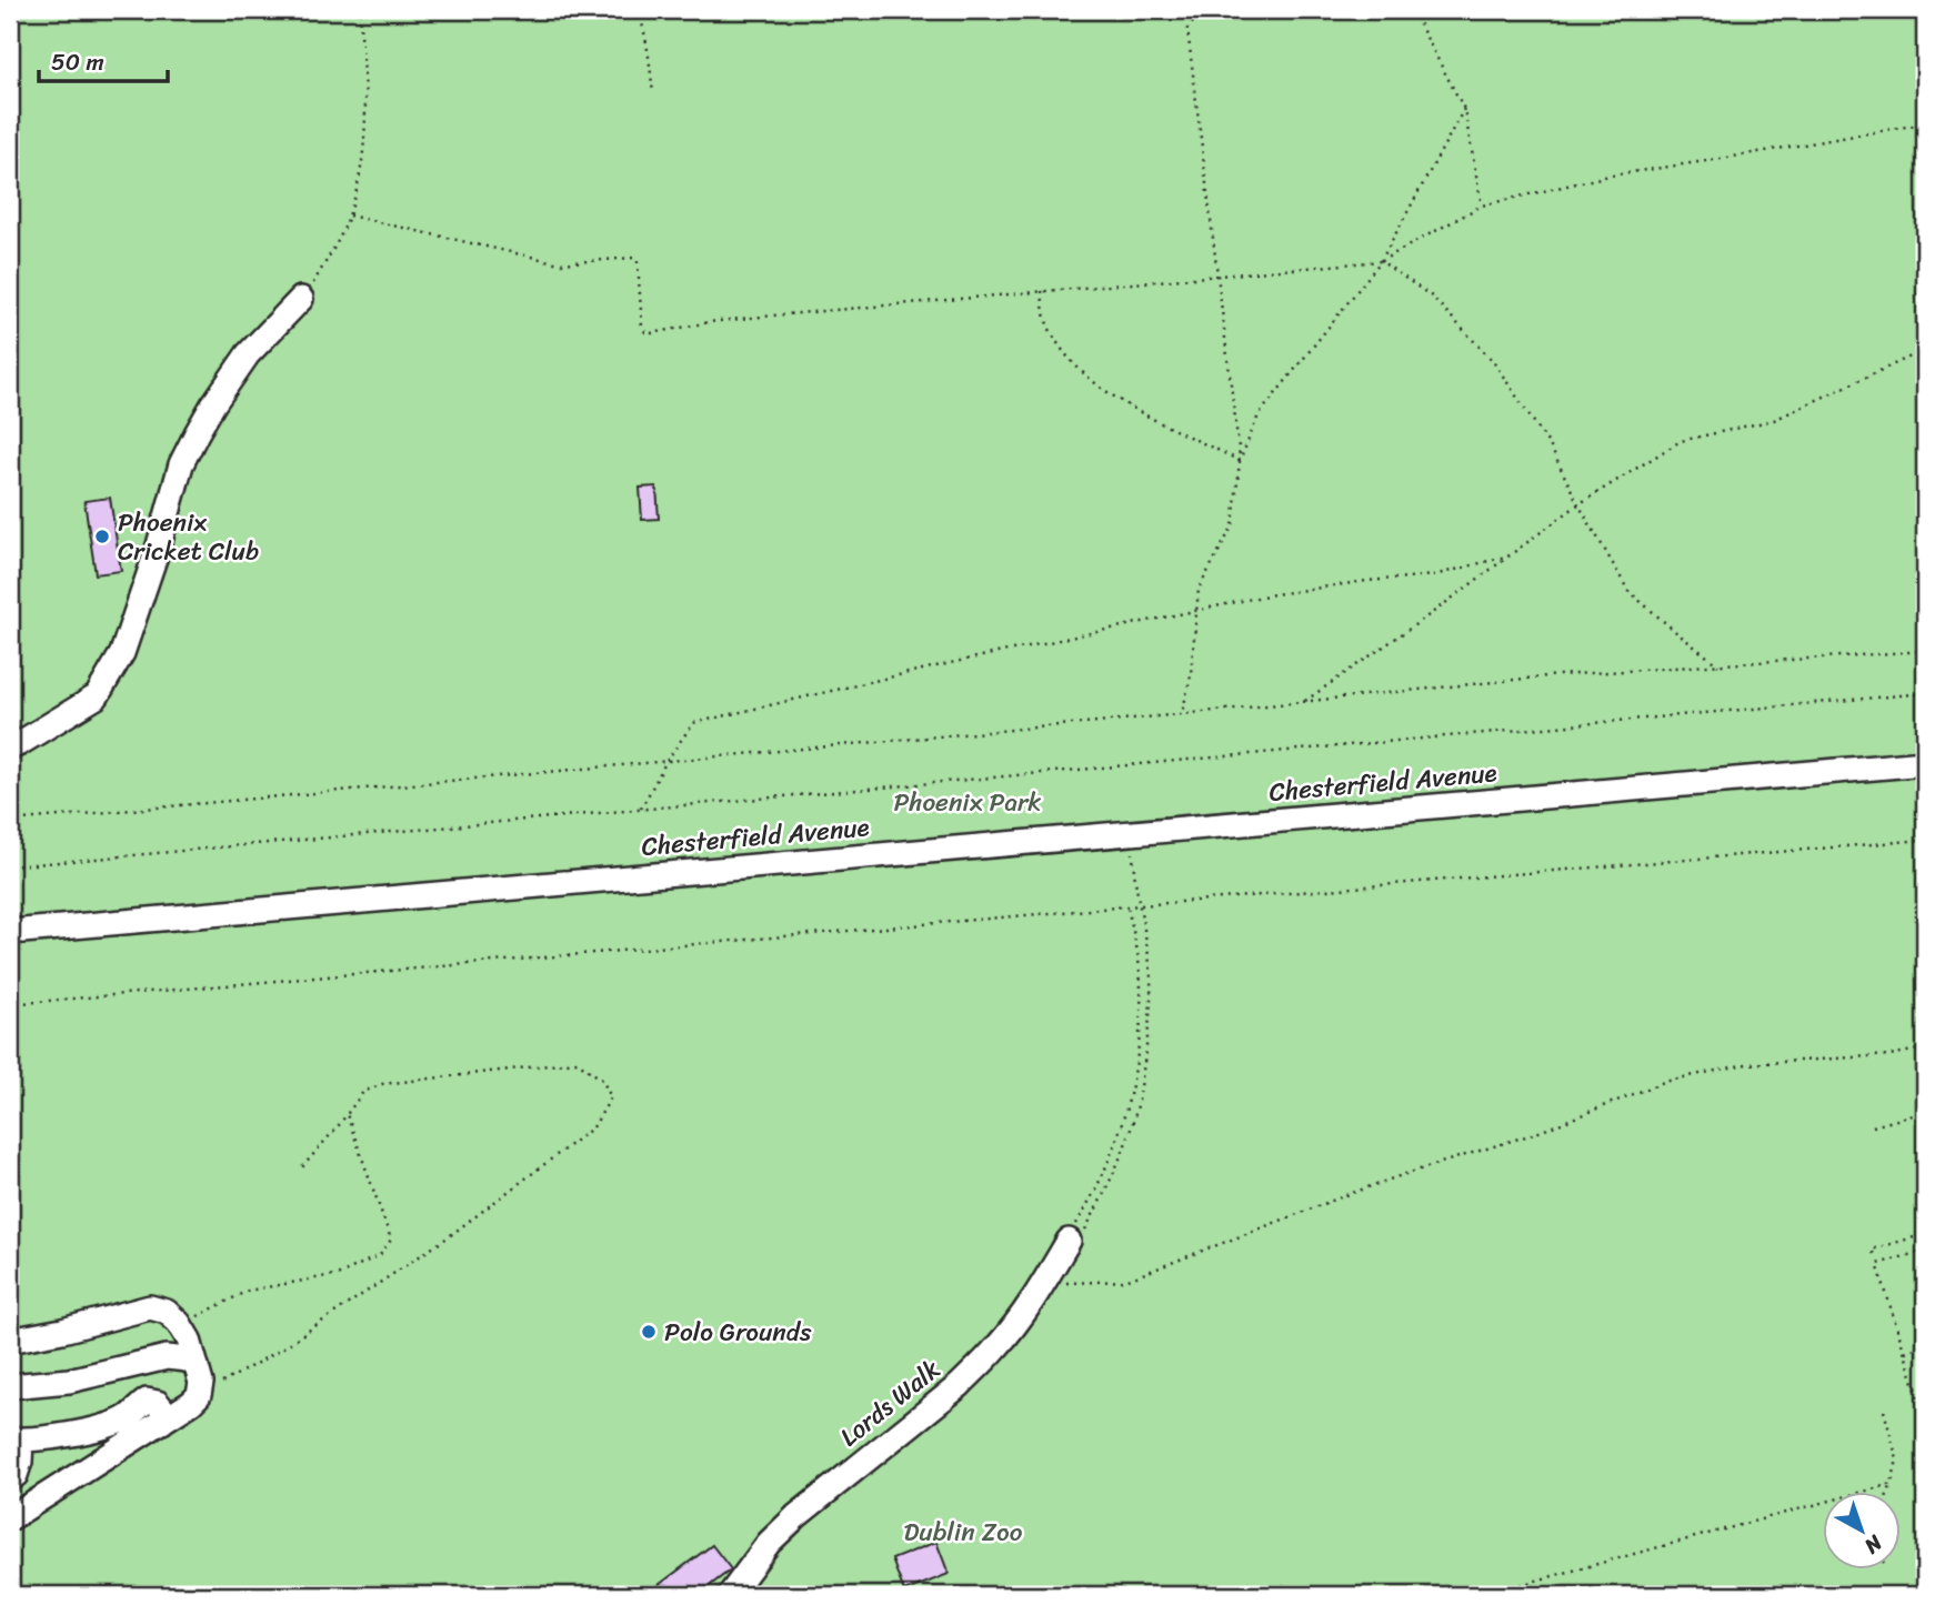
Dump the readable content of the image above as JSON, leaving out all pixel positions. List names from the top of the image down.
{
  "streets": {
    "street": ["Chesterfield Avenue", "Lords Walk"]
  },
  "parks": ["Phoenix Park", "Dublin Zoo"],
  "places": ["Phoenix Cricket Club", "Polo Grounds"],
  "scale_bar": "50 m",
  "north": "bottom right"
}
